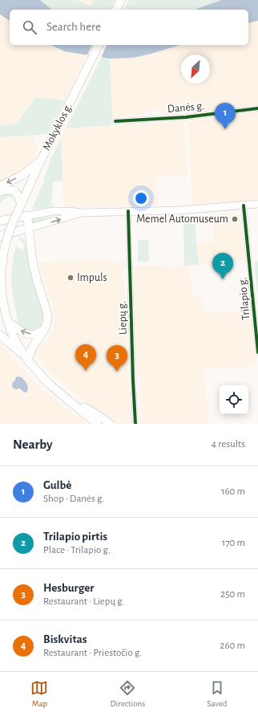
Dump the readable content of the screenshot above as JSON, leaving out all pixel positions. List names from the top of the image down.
{
  "streets": {
    "main road": ["Mokyklos g."],
    "street": ["Danės g.", "Trilapio g.", "Liepų g."]
  },
  "places": ["Memel Automuseum", "Impuls"],
  "north": "bottom left",
  "page": {
    "search": "Search here",
    "pins": [
      "1",
      "2",
      "4",
      "3"
    ],
    "heading": ["Nearby", "4 results"],
    "list": [
      {
        "mark": "1",
        "name": "Gulbė",
        "note": "Shop · Danės g.",
        "value": "160 m"
      },
      {
        "mark": "2",
        "name": "Trilapio pirtis",
        "note": "Place · Trilapio g.",
        "value": "170 m"
      },
      {
        "mark": "3",
        "name": "Hesburger",
        "note": "Restaurant · Liepų g.",
        "value": "250 m"
      },
      {
        "mark": "4",
        "name": "Biskvitas",
        "note": "Restaurant · Priestočio g.",
        "value": "260 m"
      }
    ],
    "nav": ["Map", "Directions", "Saved"]
  }
}
